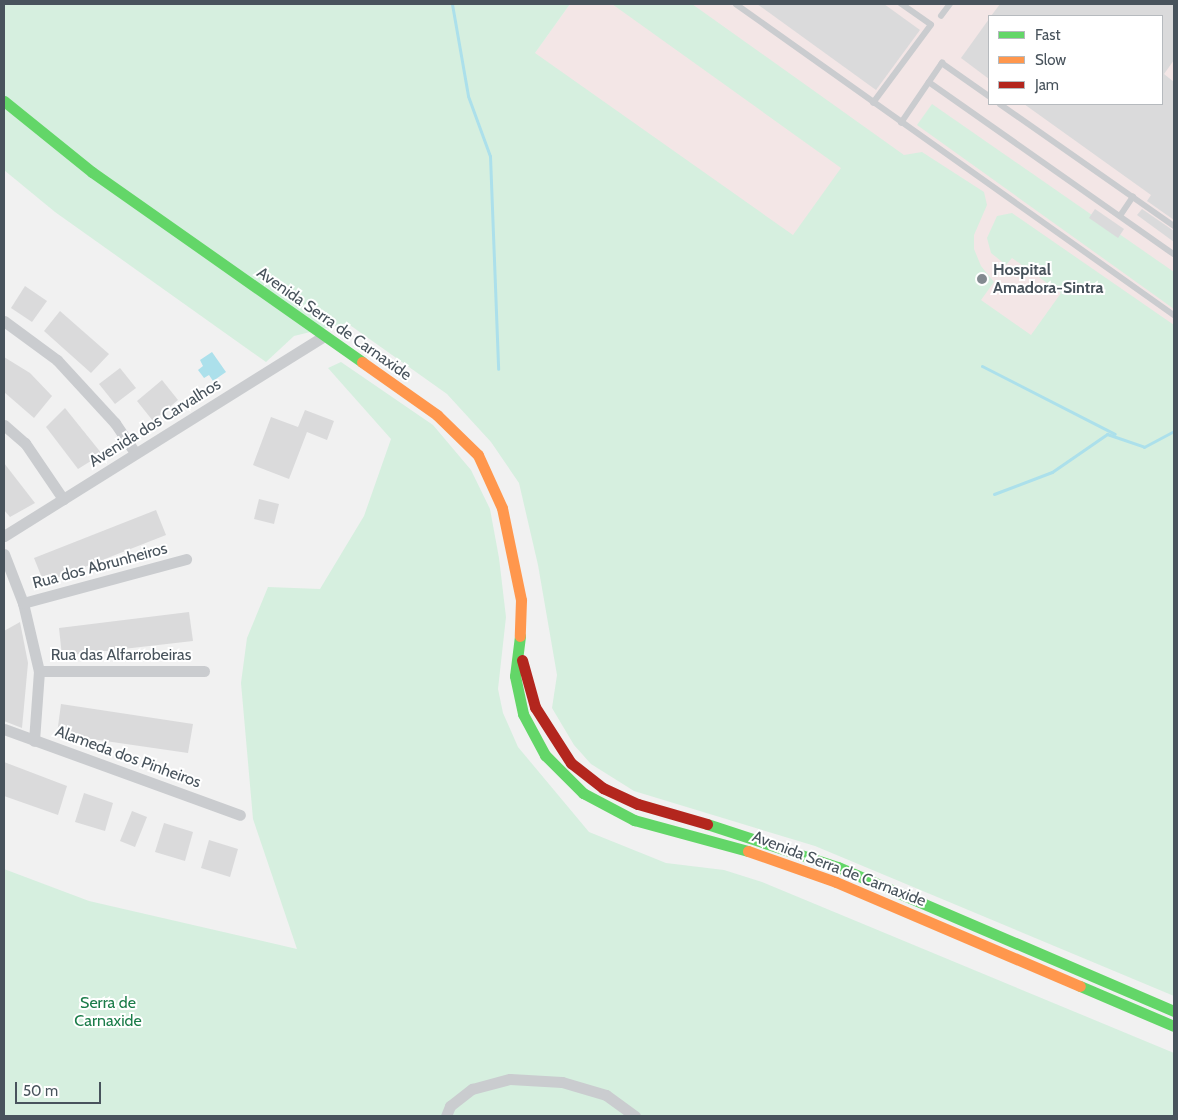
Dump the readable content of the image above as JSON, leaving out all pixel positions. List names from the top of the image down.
{
  "streets": {
    "street": [
      "Avenida Serra de Carnaxide",
      "Avenida dos Carvalhos",
      "Rua dos Abrunheiros",
      "Rua das Alfarrobeiras",
      "Alameda dos Pinheiros"
    ]
  },
  "crossings": [
    ["Avenida Serra de Carnaxide", "Avenida dos Carvalhos"]
  ],
  "parks": ["Serra de Carnaxide"],
  "places": ["Hospital Amadora-Sintra"],
  "legend": ["Fast", "Slow", "Jam"],
  "scale_bar": "50 m"
}
